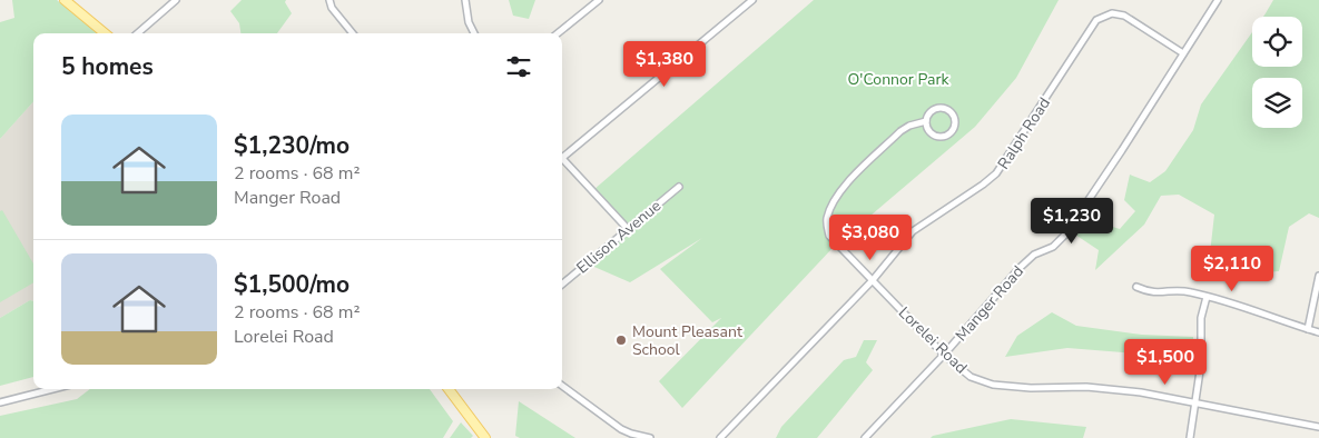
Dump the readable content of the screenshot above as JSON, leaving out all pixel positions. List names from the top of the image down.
{
  "streets": {
    "street": [
      "Ralph Road",
      "Ellison Avenue",
      "Manger Road",
      "Lorelei Road"
    ]
  },
  "crossings": [
    ["Ralph Road", "Manger Road"],
    ["Ralph Road", "Lorelei Road"],
    ["Manger Road", "Lorelei Road"]
  ],
  "parks": ["O'Connor Park"],
  "places": ["Mount Pleasant School"],
  "page": {
    "heading": "5 homes",
    "price": [
      "$1,380",
      "$1,230",
      "$3,080",
      "$2,110",
      "$1,500"
    ],
    "list": [
      {
        "name": "$1,230/mo",
        "note": "2 rooms · 68 m² · Manger Road"
      },
      {
        "name": "$1,500/mo",
        "note": "2 rooms · 68 m² · Lorelei Road"
      }
    ]
  }
}
